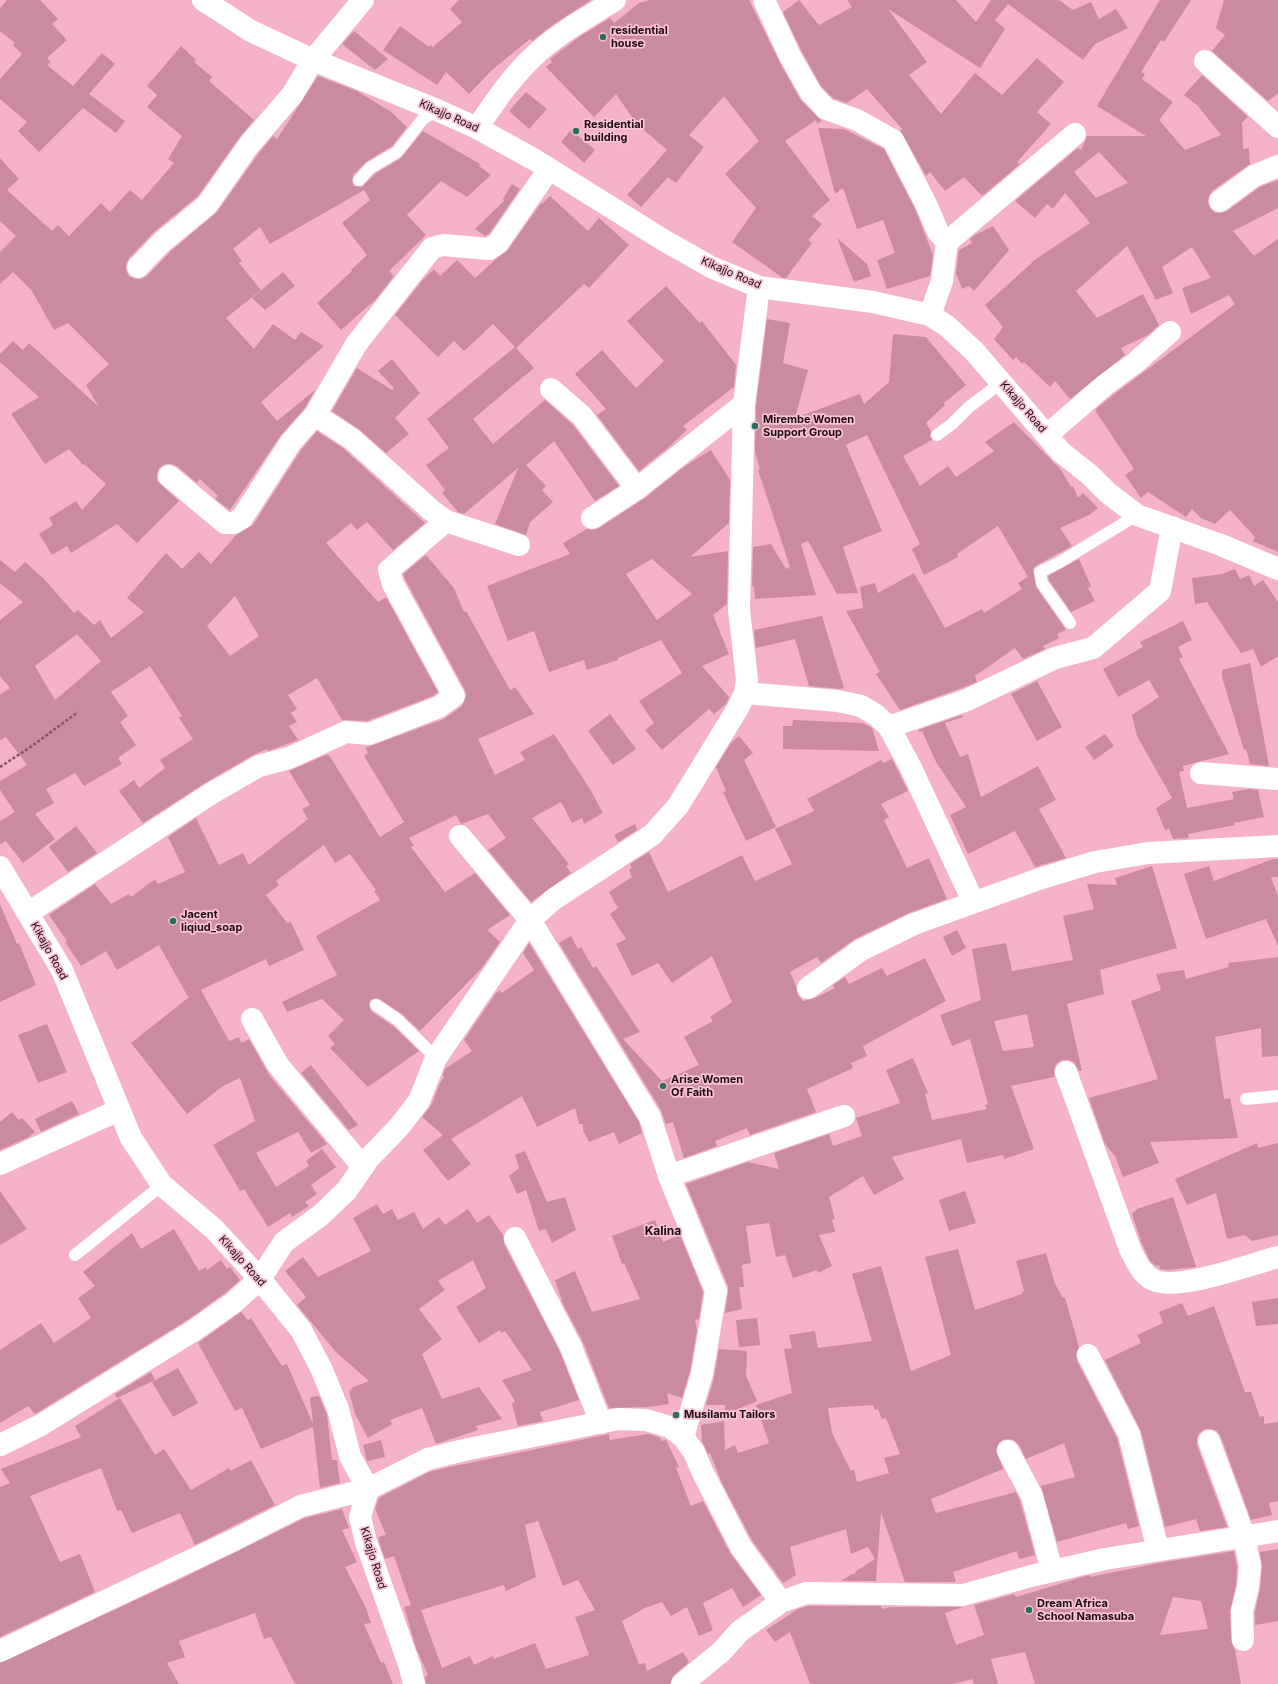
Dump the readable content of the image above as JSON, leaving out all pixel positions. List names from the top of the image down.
{
  "streets": {
    "street": ["Kikajjo Road"]
  },
  "districts": ["Kalina"],
  "places": [
    "residential house",
    "Residential building",
    "Mirembe Women Support Group",
    "Jacent liqiud_soap",
    "Arise Women Of Faith",
    "Musilamu Tailors",
    "Dream Africa School Namasuba"
  ]
}
